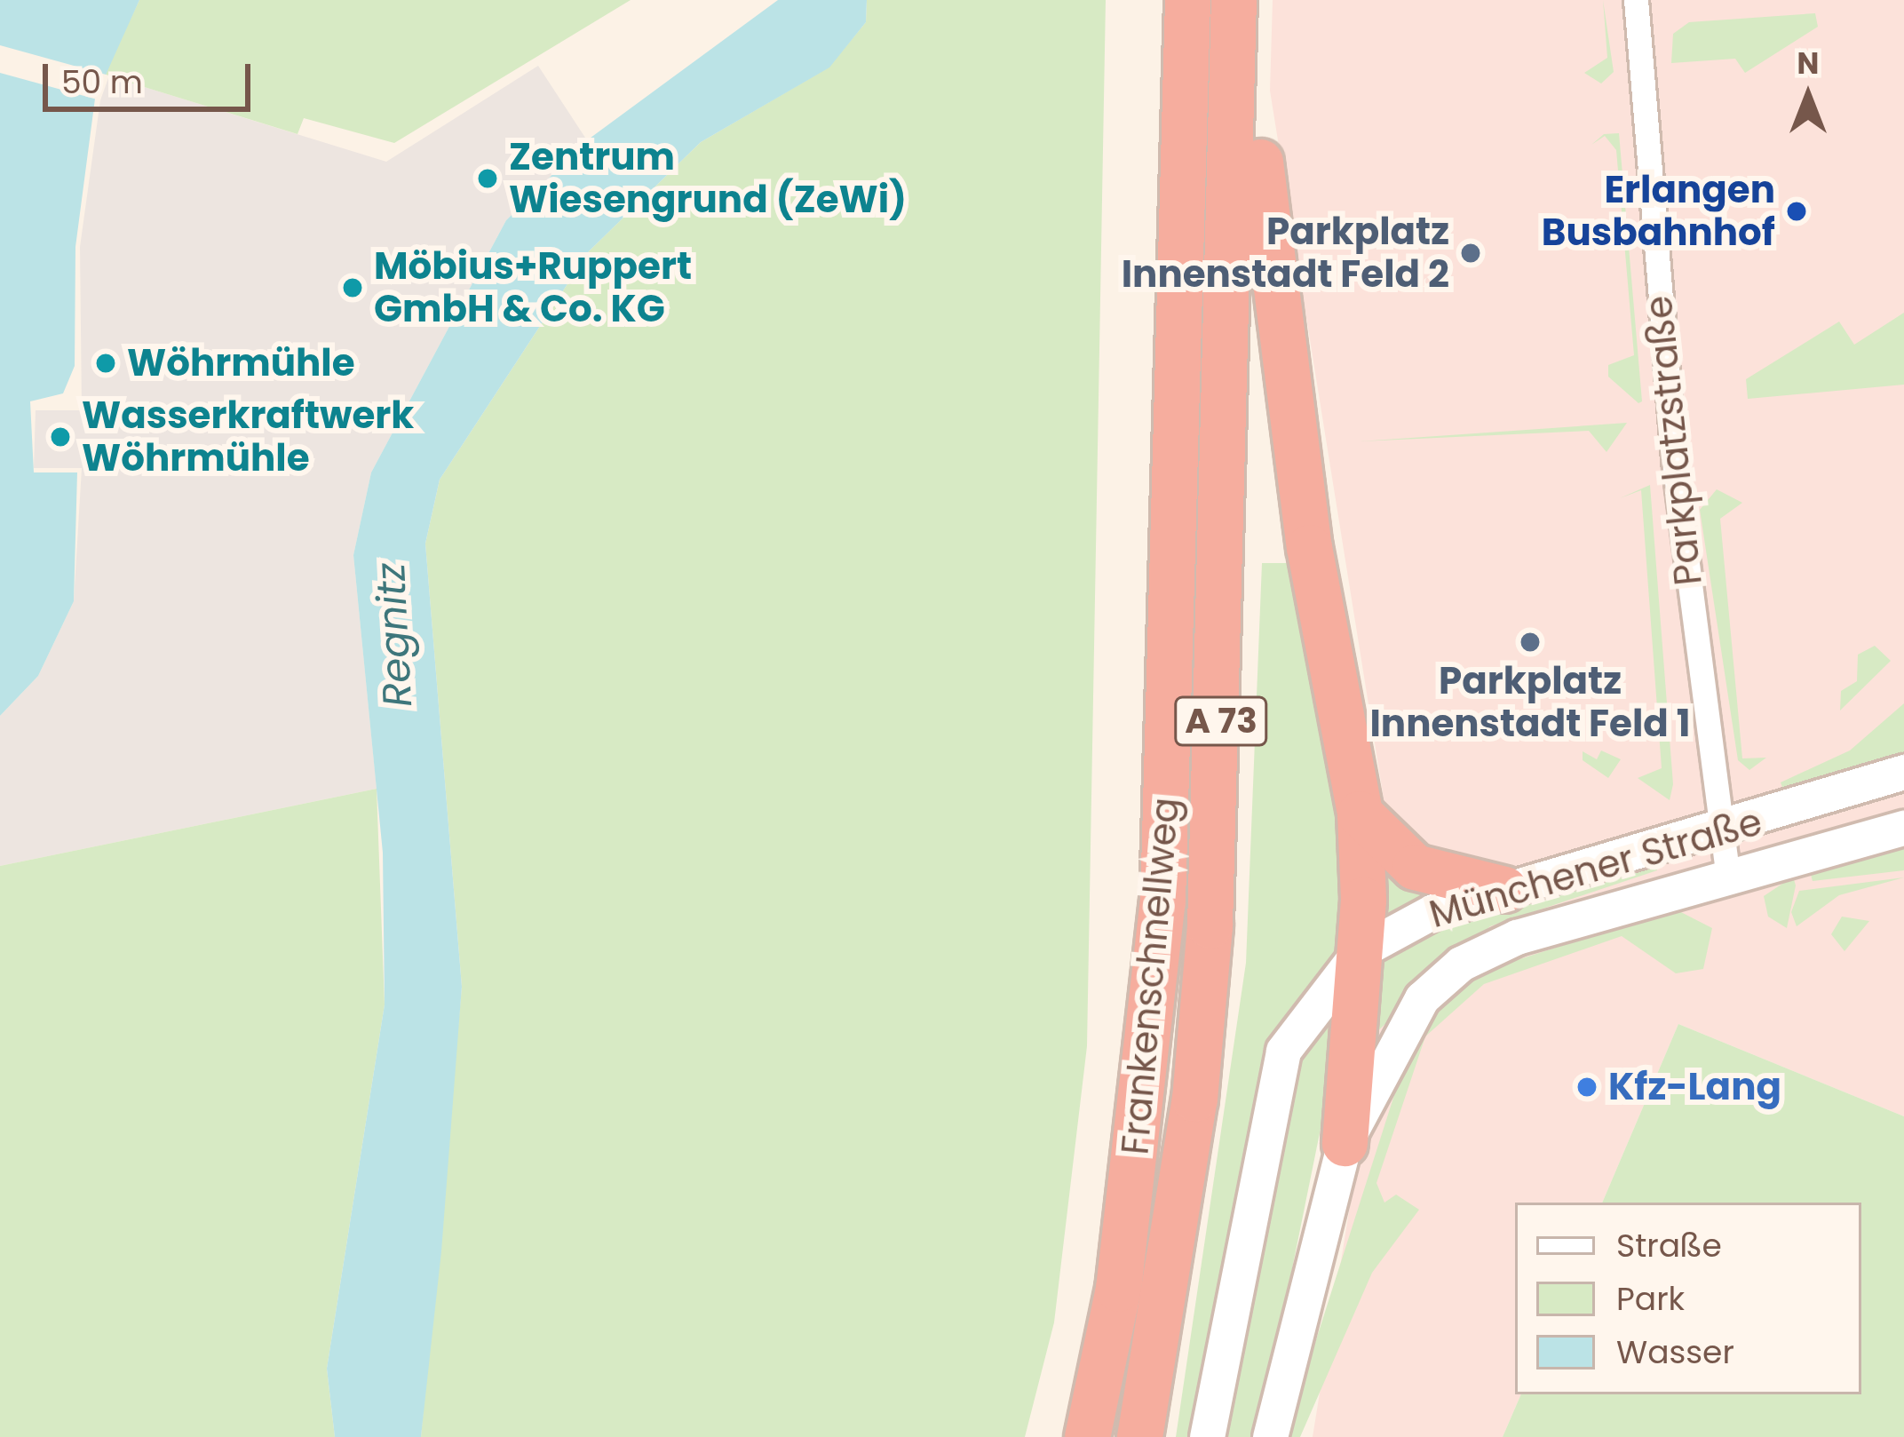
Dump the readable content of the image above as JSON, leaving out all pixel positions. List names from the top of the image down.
{
  "streets": {
    "highway": ["A 73", "Frankenschnellweg"],
    "main road": ["Münchener Straße"],
    "street": ["Parkplatzstraße"]
  },
  "crossings": [
    ["Parkplatzstraße", "Münchener Straße"]
  ],
  "water": ["Regnitz"],
  "places": [
    "Zentrum Wiesengrund (ZeWi)",
    "Erlangen Busbahnhof",
    "Parkplatz Innenstadt Feld 2",
    "Möbius+Ruppert GmbH & Co. KG",
    "Wöhrmühle",
    "Wasserkraftwerk Wöhrmühle",
    "Parkplatz Innenstadt Feld 1",
    "Kfz-Lang"
  ],
  "legend": ["Straße", "Park", "Wasser"],
  "scale_bar": "50 m",
  "north": "top"
}
